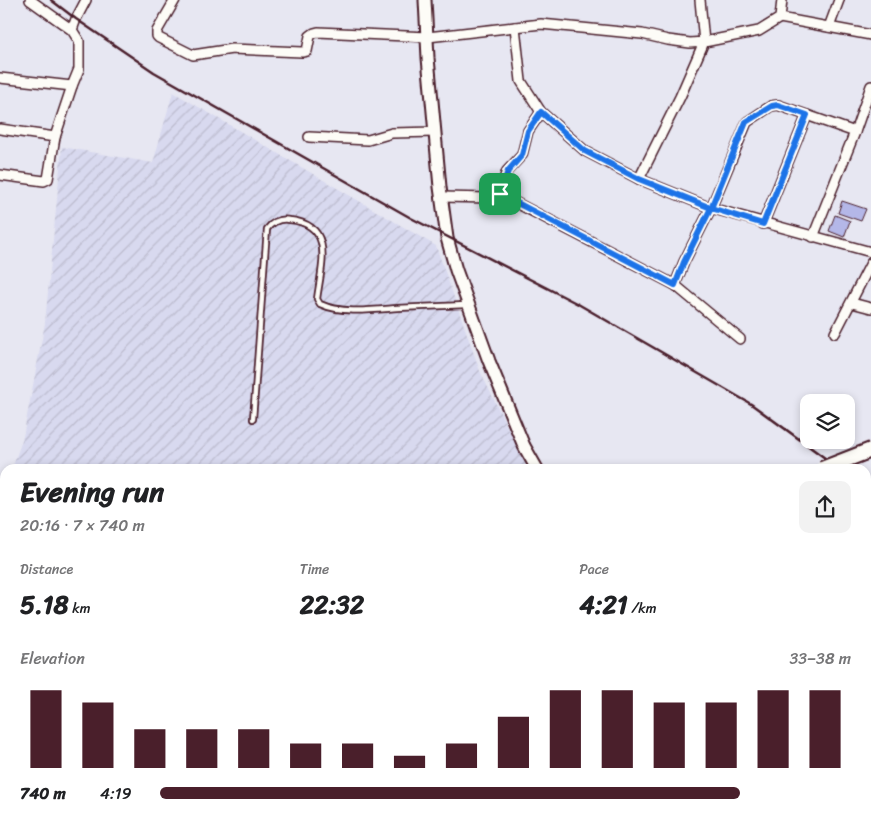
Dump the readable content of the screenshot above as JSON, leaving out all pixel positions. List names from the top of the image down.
{
  "page": {
    "heading": ["Evening run", "20:16 · 7 × 740 m"],
    "stats": [
      ["Distance", "5.18 km"],
      ["Time", "22:32"],
      ["Pace", "4:21 /km"]
    ],
    "chart": ["Elevation", "33–38 m"],
    "list": [
      {
        "name": "740 m",
        "note": "4:19"
      }
    ]
  }
}
